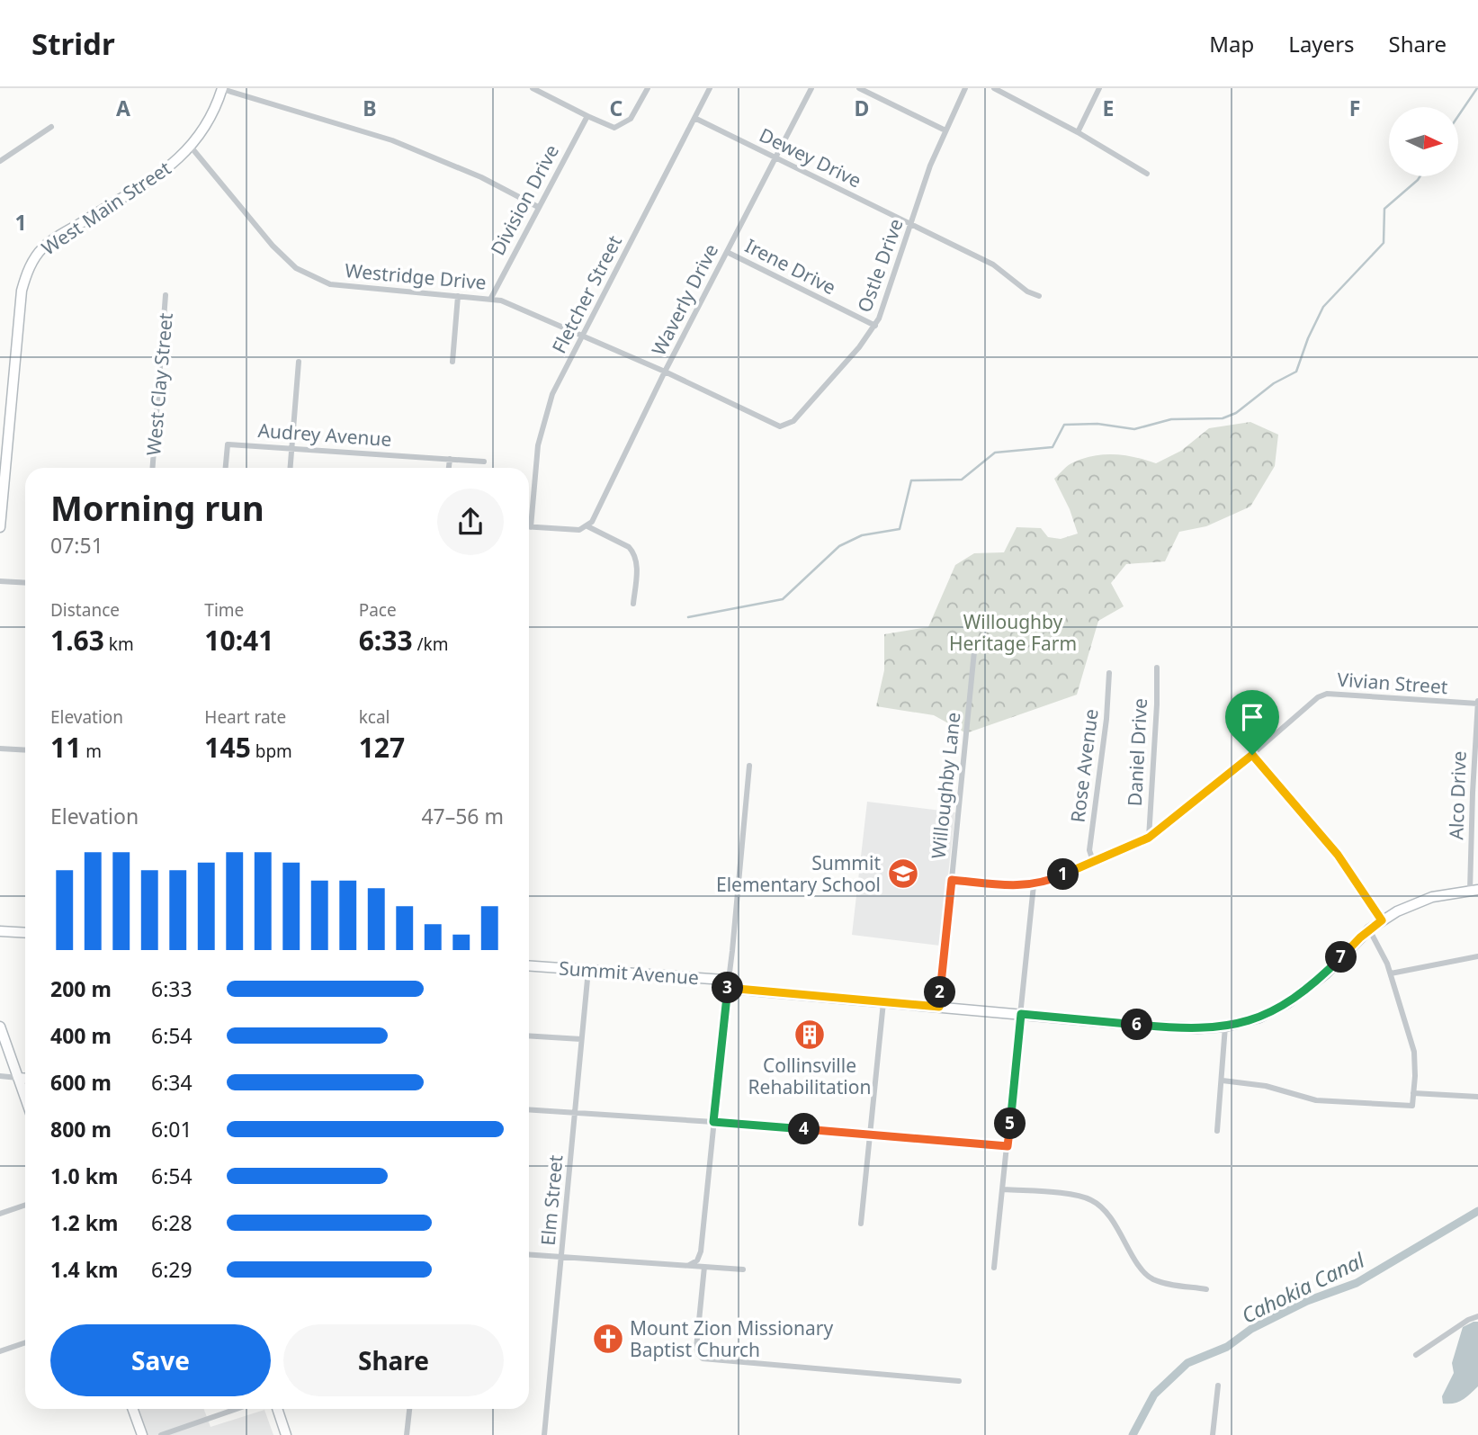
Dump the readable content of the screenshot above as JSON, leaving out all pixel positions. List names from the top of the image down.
{
  "streets": {
    "street": [
      "Dewey Drive",
      "Division Drive",
      "West Main Street",
      "Ostle Drive",
      "Irene Drive",
      "Westridge Drive",
      "Fletcher Street",
      "Waverly Drive",
      "West Clay Street",
      "Audrey Avenue",
      "Vivian Street",
      "Daniel Drive",
      "Rose Avenue",
      "Willoughby Lane",
      "Alco Drive",
      "Summit Avenue",
      "Elm Street"
    ]
  },
  "crossings": [
    ["Dewey Drive", "Ostle Drive"],
    ["Dewey Drive", "Fletcher Street"],
    ["Dewey Drive", "Waverly Drive"],
    ["Division Drive", "Westridge Drive"],
    ["West Main Street", "Westridge Drive"],
    ["Ostle Drive", "Irene Drive"],
    ["Ostle Drive", "Westridge Drive"],
    ["Irene Drive", "Waverly Drive"],
    ["Westridge Drive", "Fletcher Street"],
    ["Westridge Drive", "Waverly Drive"],
    ["Vivian Street", "Daniel Drive"],
    ["Vivian Street", "Rose Avenue"],
    ["Vivian Street", "Willoughby Lane"],
    ["Vivian Street", "Alco Drive"],
    ["Willoughby Lane", "Summit Avenue"],
    ["Alco Drive", "Summit Avenue"],
    ["Summit Avenue", "Elm Street"]
  ],
  "water": ["Cahokia Canal"],
  "parks": ["Willoughby Heritage Farm"],
  "places": {
    "school or university": ["Summit Elementary School"],
    "building": ["Collinsville Rehabilitation"],
    "church": ["Mount Zion Missionary Baptist Church"]
  },
  "north": "right",
  "page": {
    "header": "Stridr",
    "nav": ["Map", "Layers", "Share"],
    "heading": ["Morning run", "07:51"],
    "stats": [
      ["Distance", "1.63 km"],
      ["Time", "10:41"],
      ["Pace", "6:33 /km"],
      ["Elevation", "11 m"],
      ["Heart rate", "145 bpm"],
      ["kcal", "127"]
    ],
    "chart": ["Elevation", "47–56 m"],
    "pins": [
      "1",
      "7",
      "3",
      "2",
      "6",
      "5",
      "4"
    ],
    "list": [
      {
        "name": "200 m",
        "note": "6:33"
      },
      {
        "name": "400 m",
        "note": "6:54"
      },
      {
        "name": "600 m",
        "note": "6:34"
      },
      {
        "name": "800 m",
        "note": "6:01"
      },
      {
        "name": "1.0 km",
        "note": "6:54"
      },
      {
        "name": "1.2 km",
        "note": "6:28"
      },
      {
        "name": "1.4 km",
        "note": "6:29"
      }
    ],
    "buttons": ["Save", "Share"]
  },
  "grid": {
    "columns": [
      "A",
      "B",
      "C",
      "D",
      "E",
      "F"
    ],
    "rows": ["1"]
  }
}
